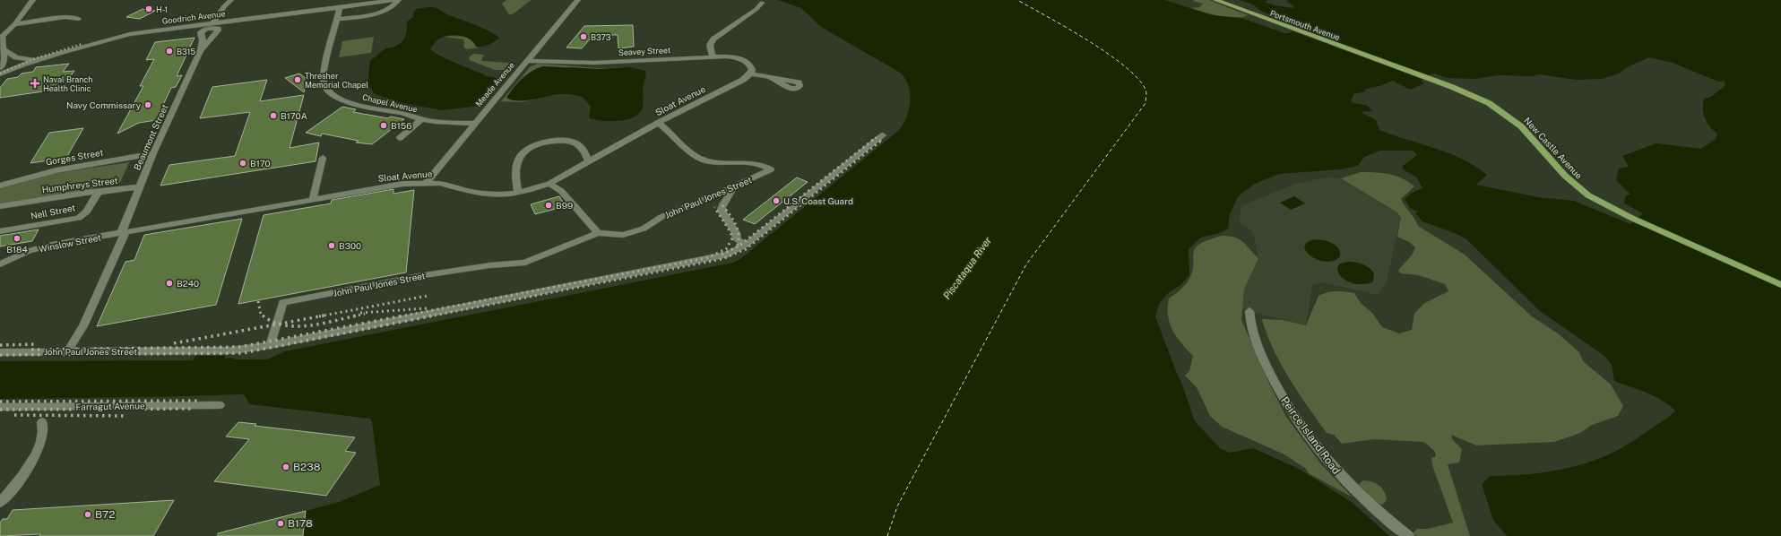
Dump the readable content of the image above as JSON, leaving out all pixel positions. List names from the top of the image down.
{
  "streets": {
    "main road": ["Portsmouth Avenue", "New Castle Avenue"],
    "street": [
      "Goodrich Avenue",
      "Seavey Street",
      "Meade Avenue",
      "Sloat Avenue",
      "Chapel Avenue",
      "Beaumont Street",
      "Gorges Street",
      "Humphreys Street",
      "John Paul Jones Street",
      "Nell Street",
      "Winslow Street",
      "Farragut Avenue",
      "Peirce Island Road"
    ]
  },
  "crossings": [
    ["Goodrich Avenue", "Chapel Avenue"],
    ["Portsmouth Avenue", "New Castle Avenue"],
    ["Seavey Street", "Meade Avenue"],
    ["Seavey Street", "Sloat Avenue"],
    ["Meade Avenue", "Sloat Avenue"],
    ["Meade Avenue", "Chapel Avenue"],
    ["Sloat Avenue", "Beaumont Street"],
    ["Sloat Avenue", "John Paul Jones Street"],
    ["Sloat Avenue", "Winslow Street"],
    ["Beaumont Street", "Gorges Street"],
    ["Beaumont Street", "Humphreys Street"],
    ["Beaumont Street", "John Paul Jones Street"],
    ["Beaumont Street", "Winslow Street"],
    ["Humphreys Street", "Nell Street"]
  ],
  "water": ["Piscataqua River"],
  "places": {
    "other": [
      "H-1",
      "B373",
      "B315",
      "Thresher Memorial Chapel",
      "Navy Commissary",
      "B170A",
      "B156",
      "B170",
      "U.S. Coast Guard",
      "B99",
      "B184",
      "B300",
      "B240",
      "B238",
      "B72",
      "B178"
    ],
    "health": ["Naval Branch Health Clinic"]
  }
}
